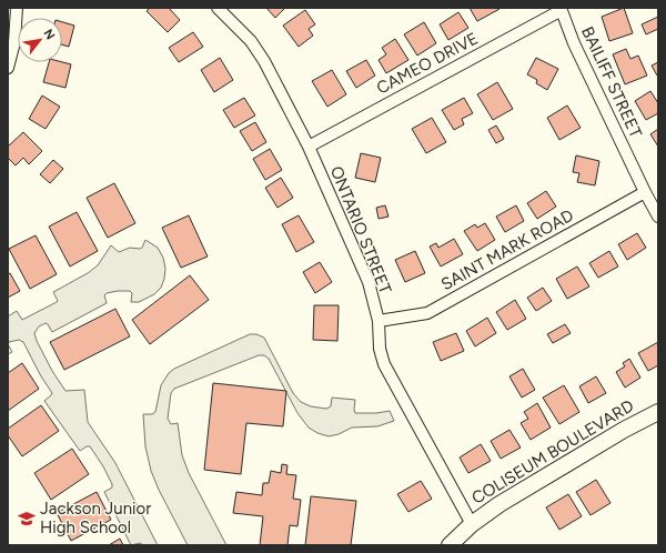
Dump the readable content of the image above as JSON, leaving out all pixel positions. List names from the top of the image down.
{
  "streets": {
    "main road": ["COLISEUM BOULEVARD"],
    "street": [
      "CAMEO DRIVE",
      "BAILIFF STREET",
      "ONTARIO STREET",
      "SAINT MARK ROAD"
    ]
  },
  "crossings": [
    ["CAMEO DRIVE", "BAILIFF STREET"],
    ["CAMEO DRIVE", "ONTARIO STREET"],
    ["BAILIFF STREET", "SAINT MARK ROAD"],
    ["ONTARIO STREET", "SAINT MARK ROAD"],
    ["ONTARIO STREET", "COLISEUM BOULEVARD"]
  ],
  "places": {
    "school or university": ["Jackson Junior High School"]
  },
  "north": "top right"
}
